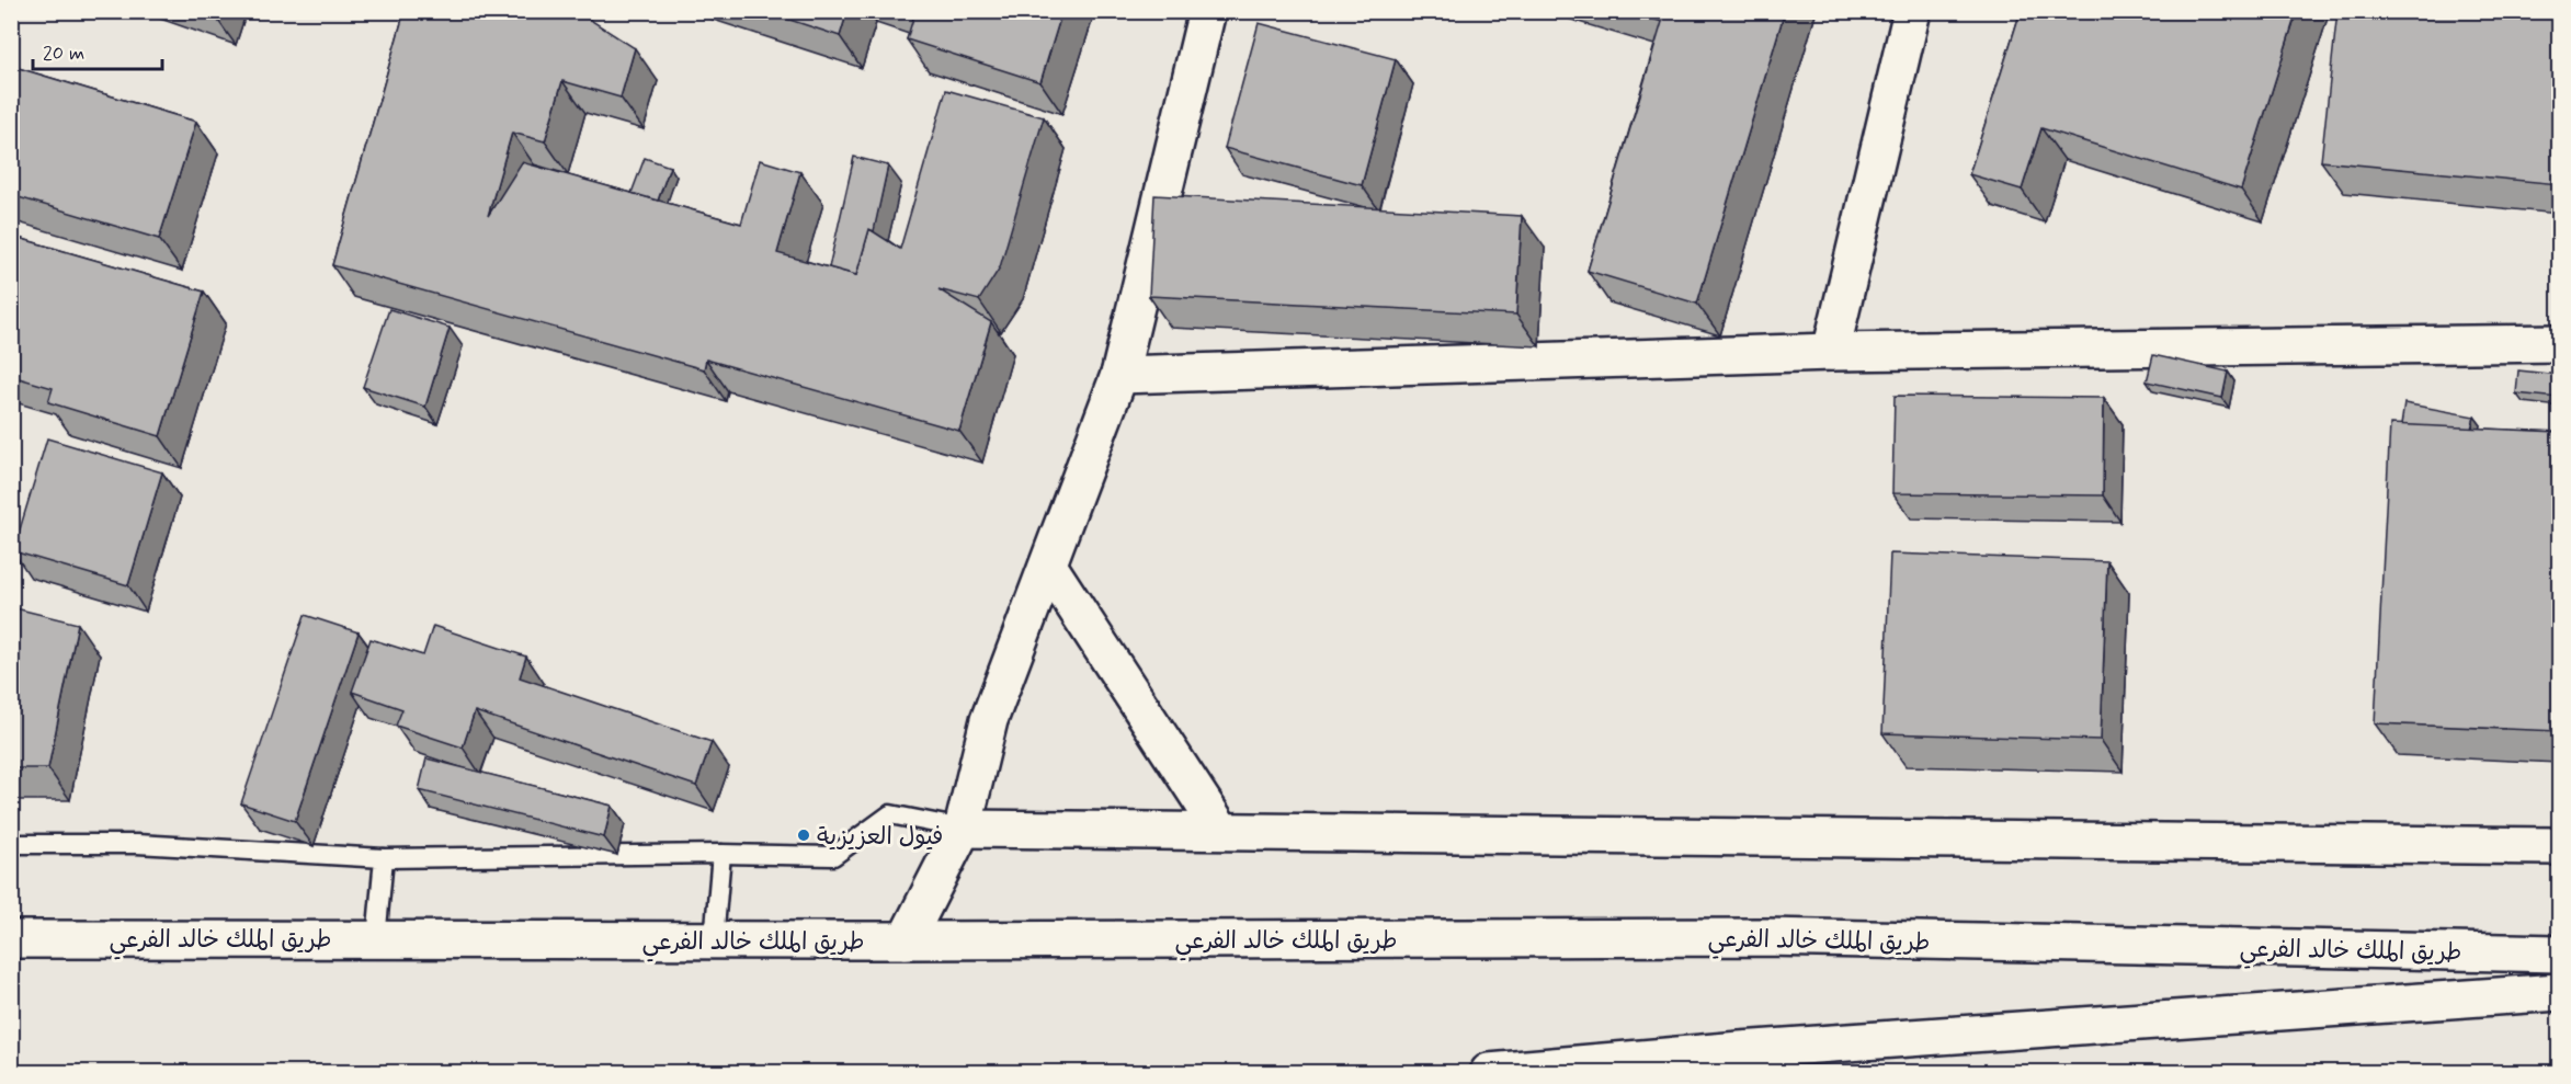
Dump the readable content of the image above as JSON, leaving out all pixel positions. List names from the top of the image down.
{
  "streets": {
    "street": ["طريق الملك خالد الفرعي"]
  },
  "places": ["فيول العزيزية"],
  "scale_bar": "20 m"
}
